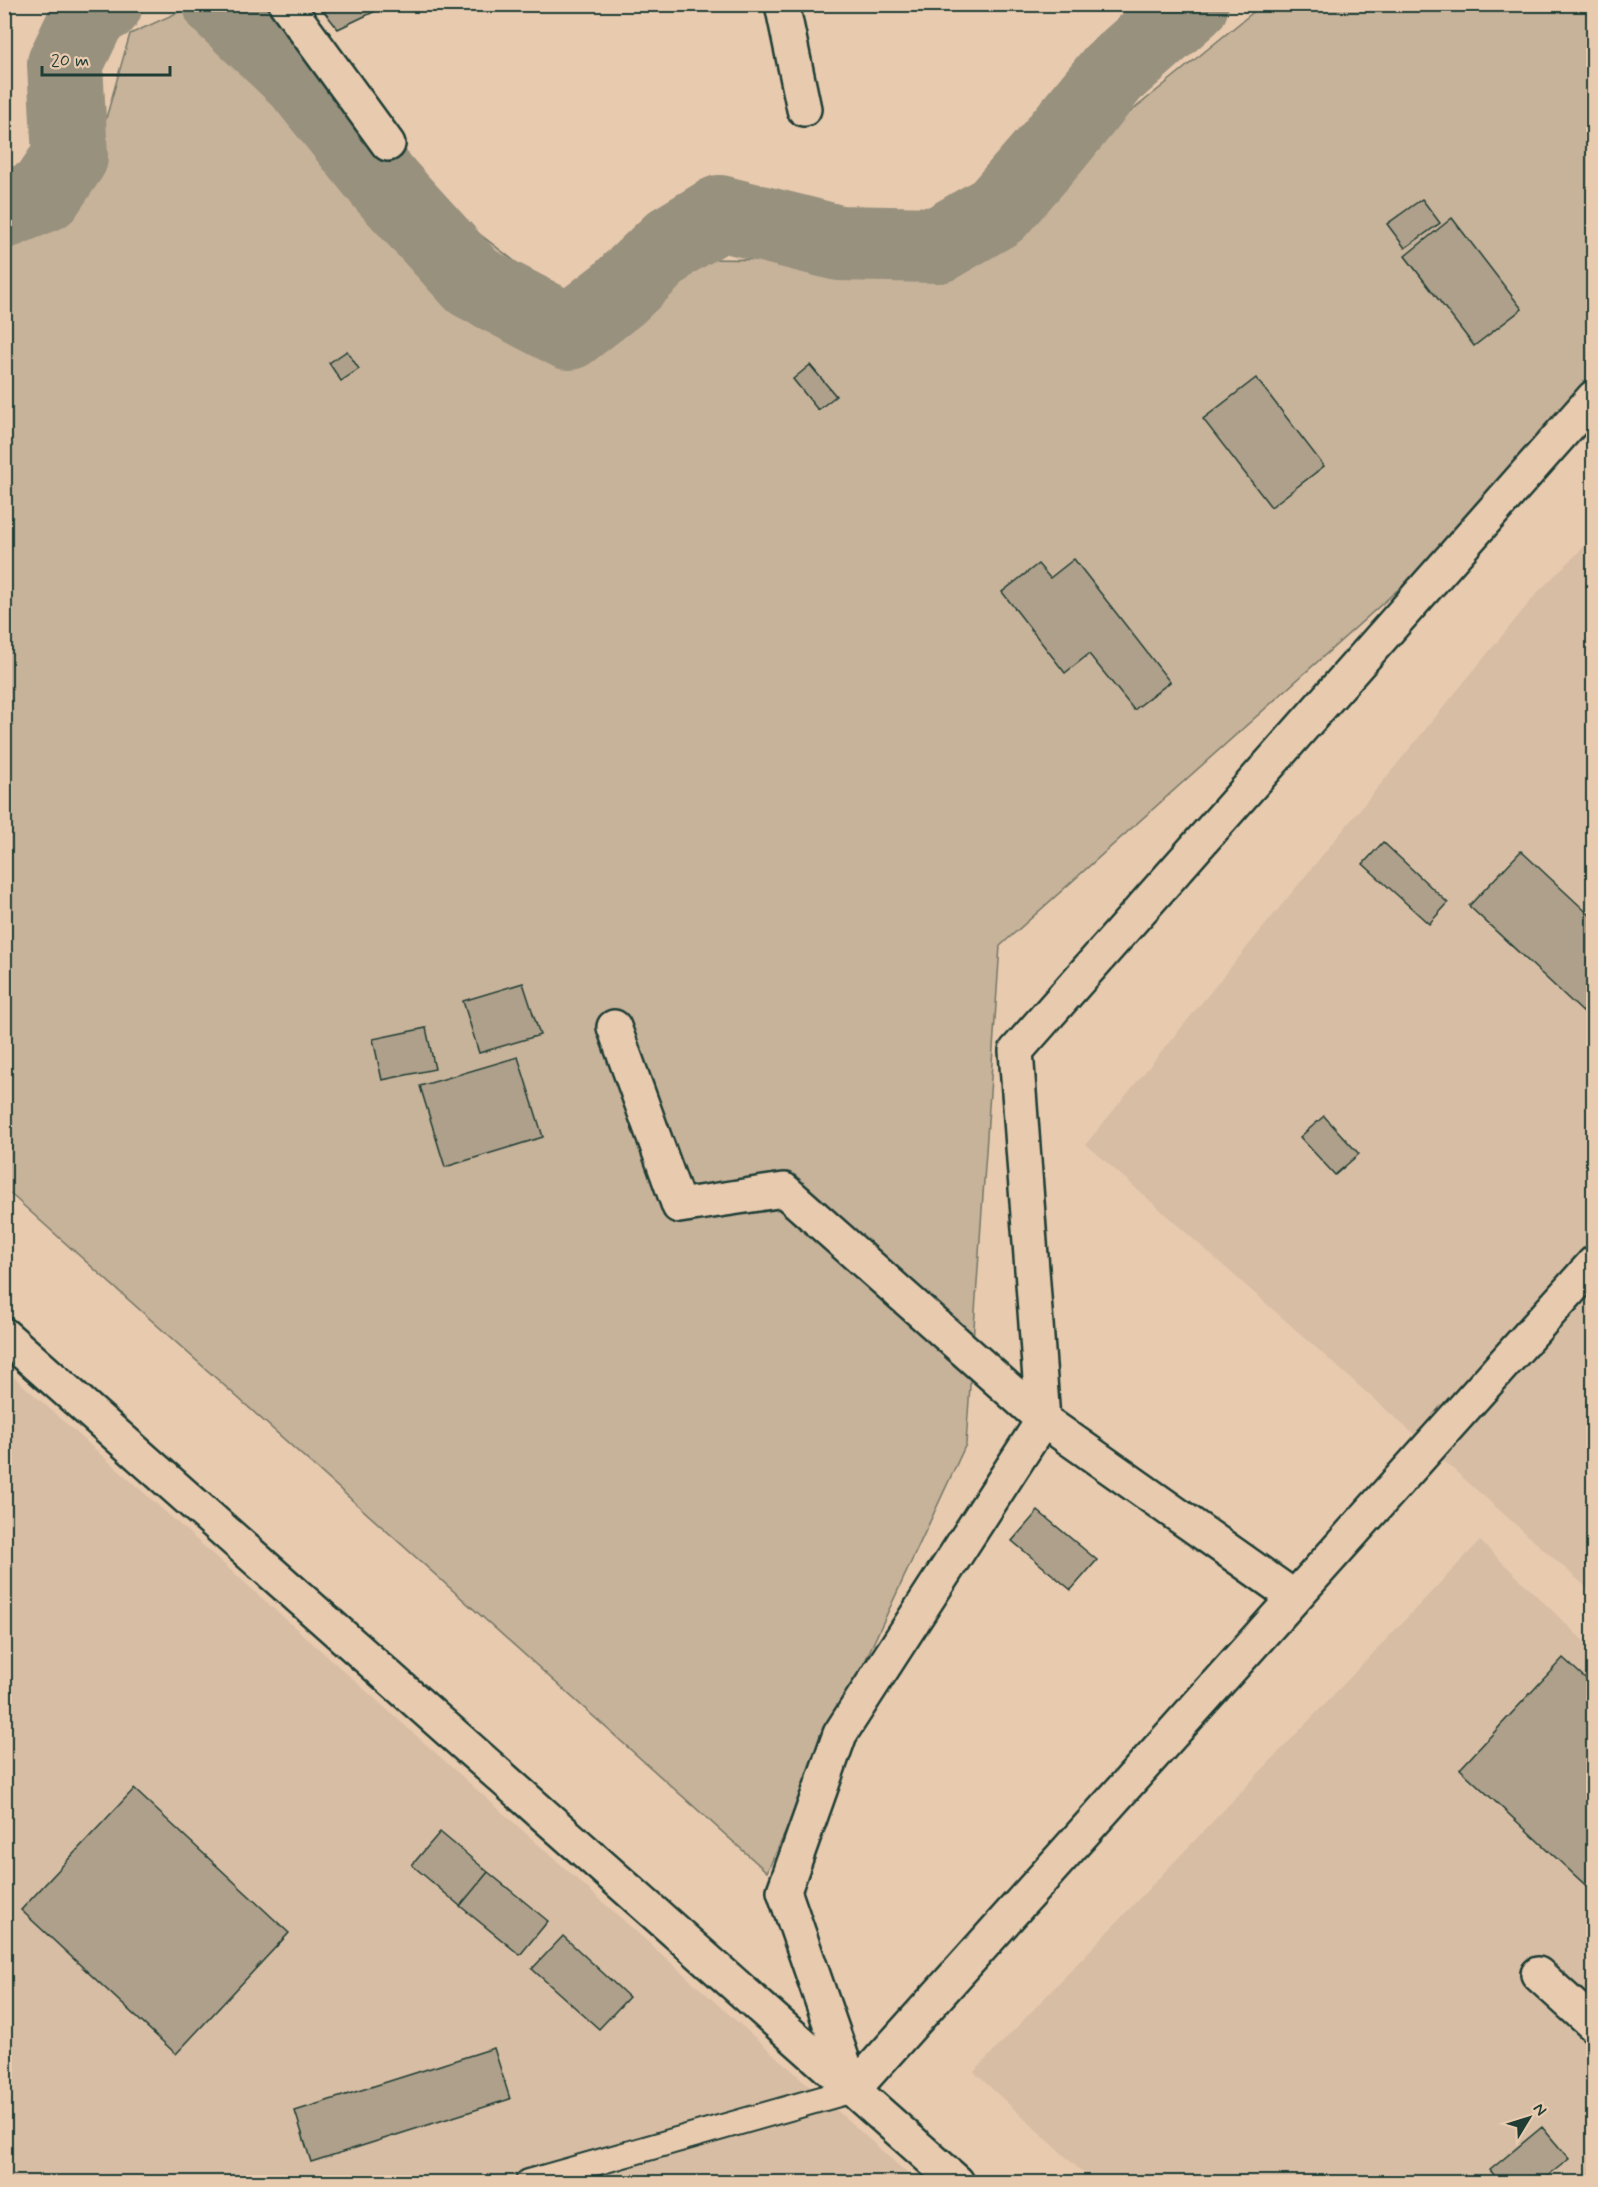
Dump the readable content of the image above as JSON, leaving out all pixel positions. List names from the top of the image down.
{
  "scale_bar": "20 m",
  "north": "top right"
}
